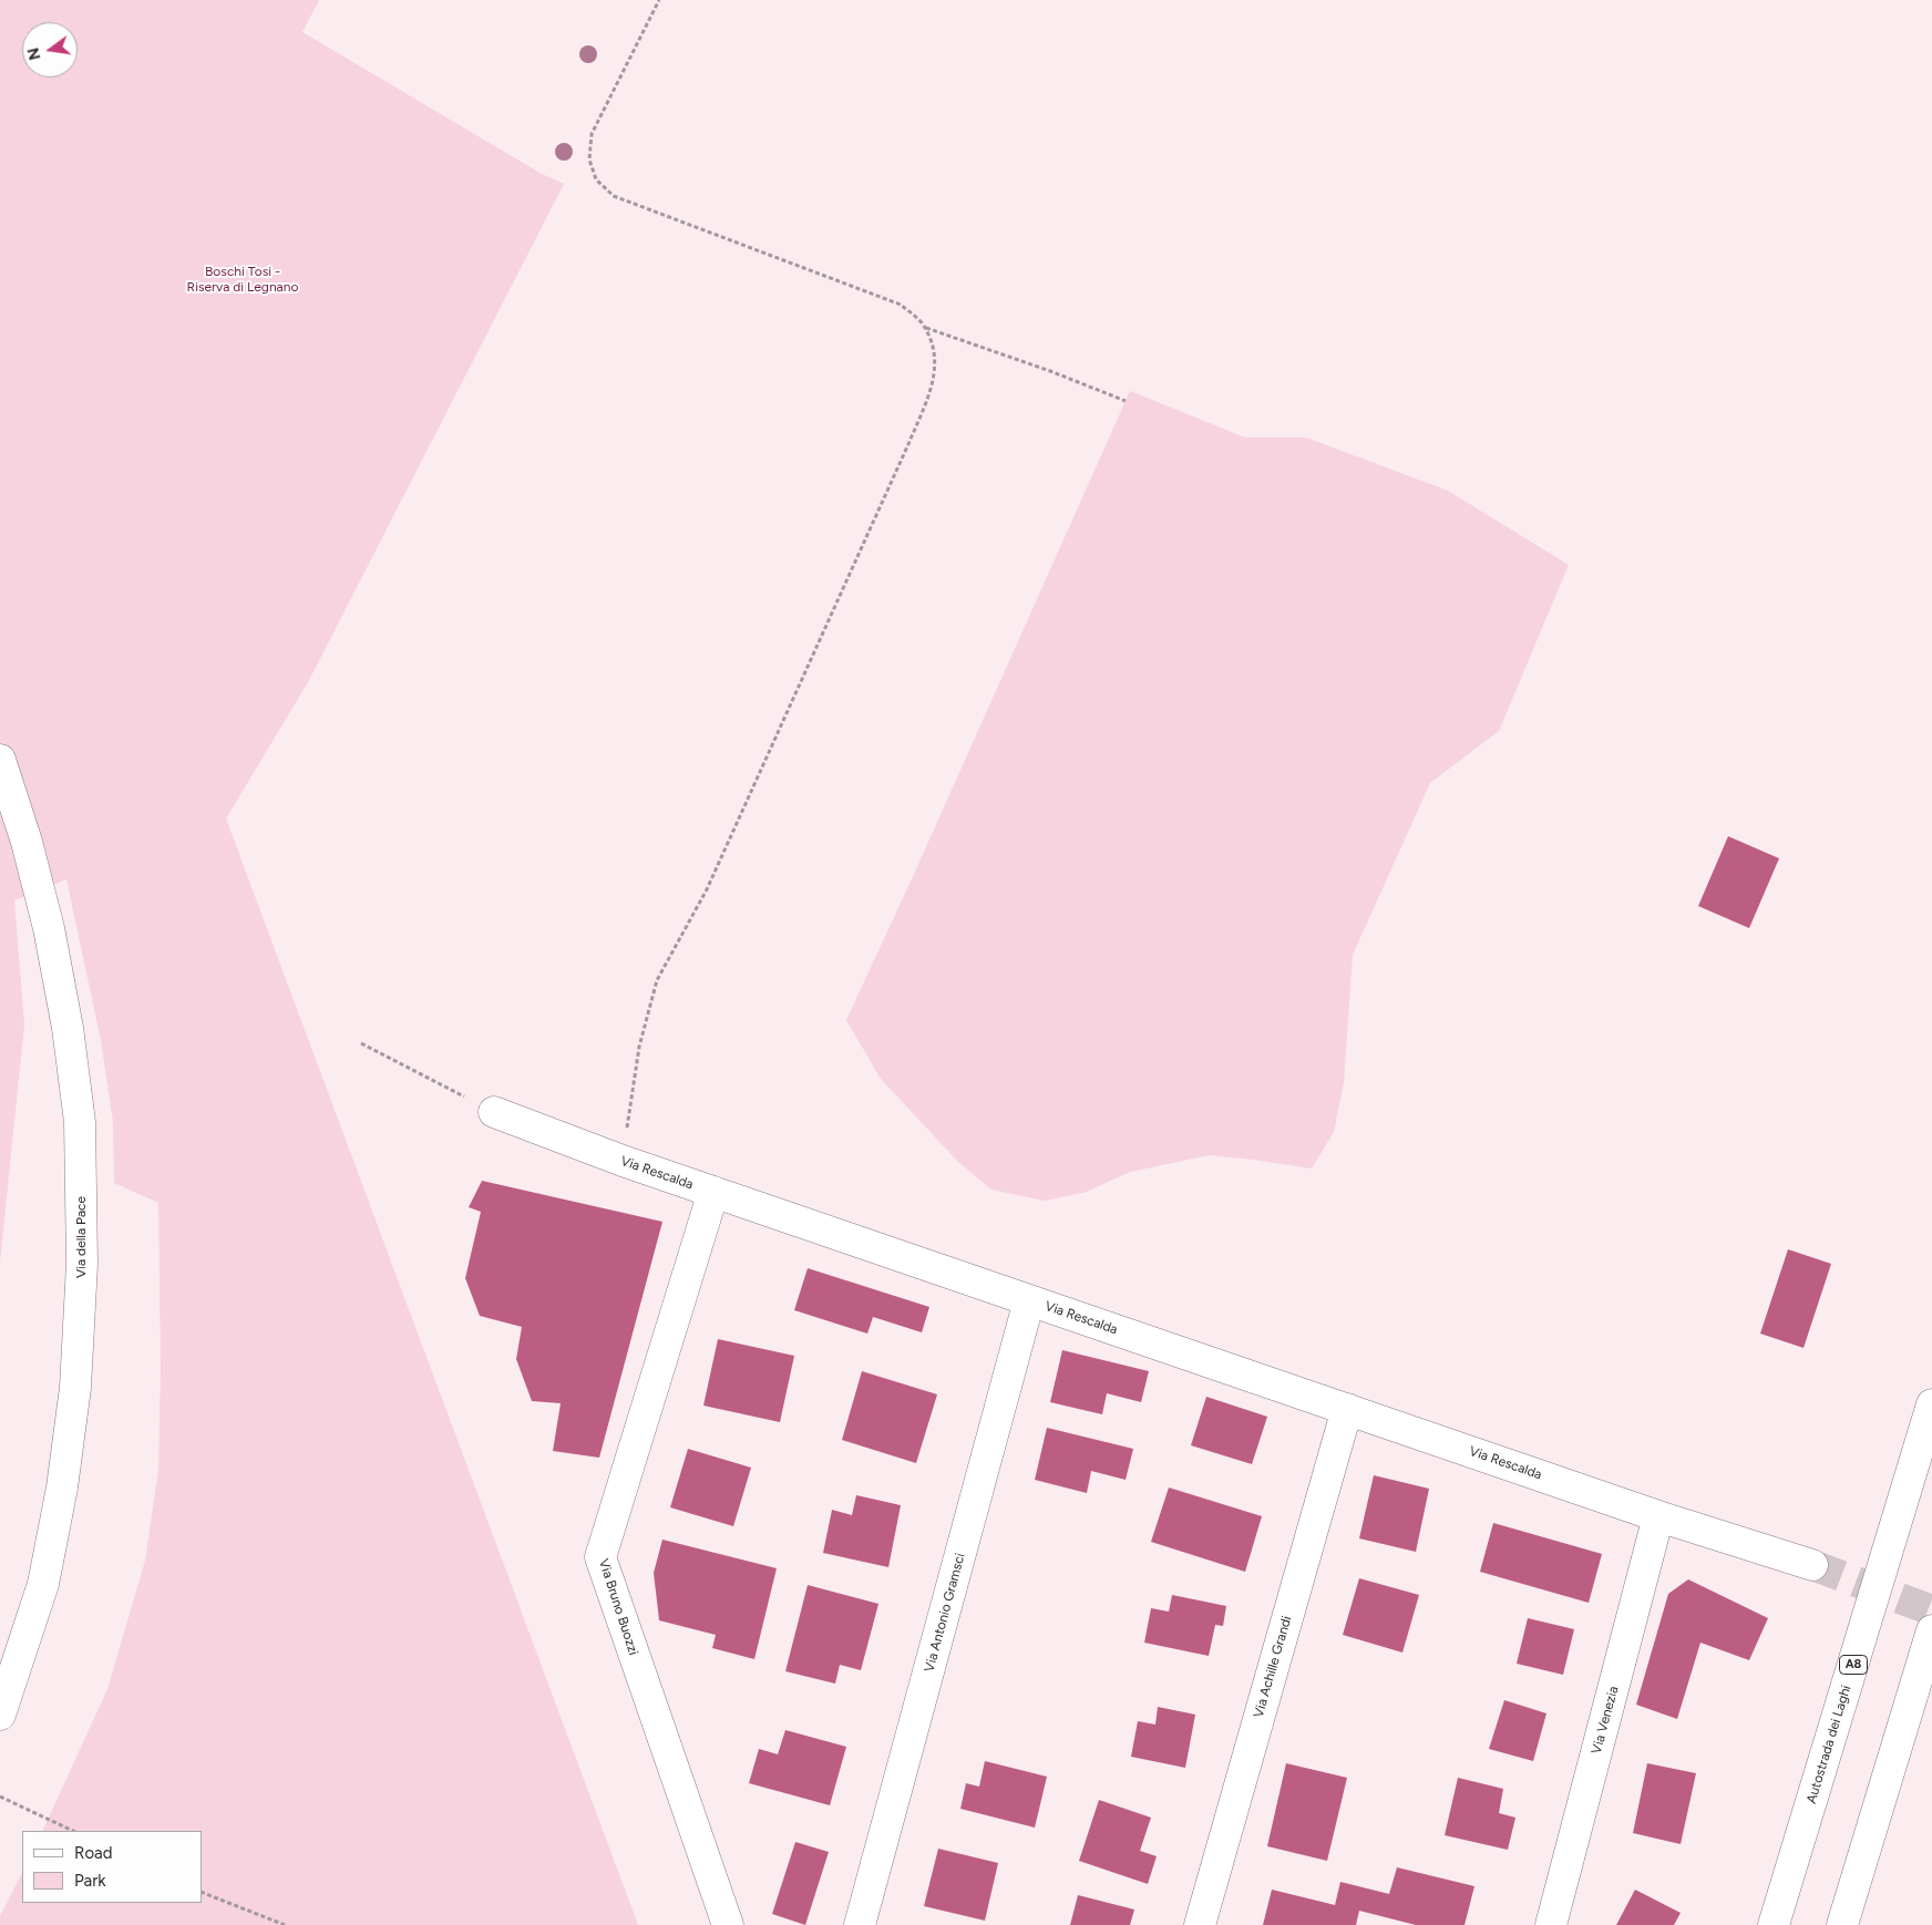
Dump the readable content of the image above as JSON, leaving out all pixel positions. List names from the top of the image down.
{
  "streets": {
    "main road": [
      "Via Rescalda",
      "Via della Pace",
      "Via Bruno Buozzi",
      "Via Antonio Gramsci",
      "A8",
      "Via Achille Grandi",
      "Via Venezia",
      "Autostrada dei Laghi"
    ]
  },
  "crossings": [
    ["Via Rescalda", "Via Bruno Buozzi"],
    ["Via Rescalda", "Via Antonio Gramsci"],
    ["Via Rescalda", "Via Achille Grandi"],
    ["Via Rescalda", "Via Venezia"]
  ],
  "parks": ["Boschi Tosi - Riserva di Legnano"],
  "legend": ["Road", "Park"],
  "north": "left"
}
